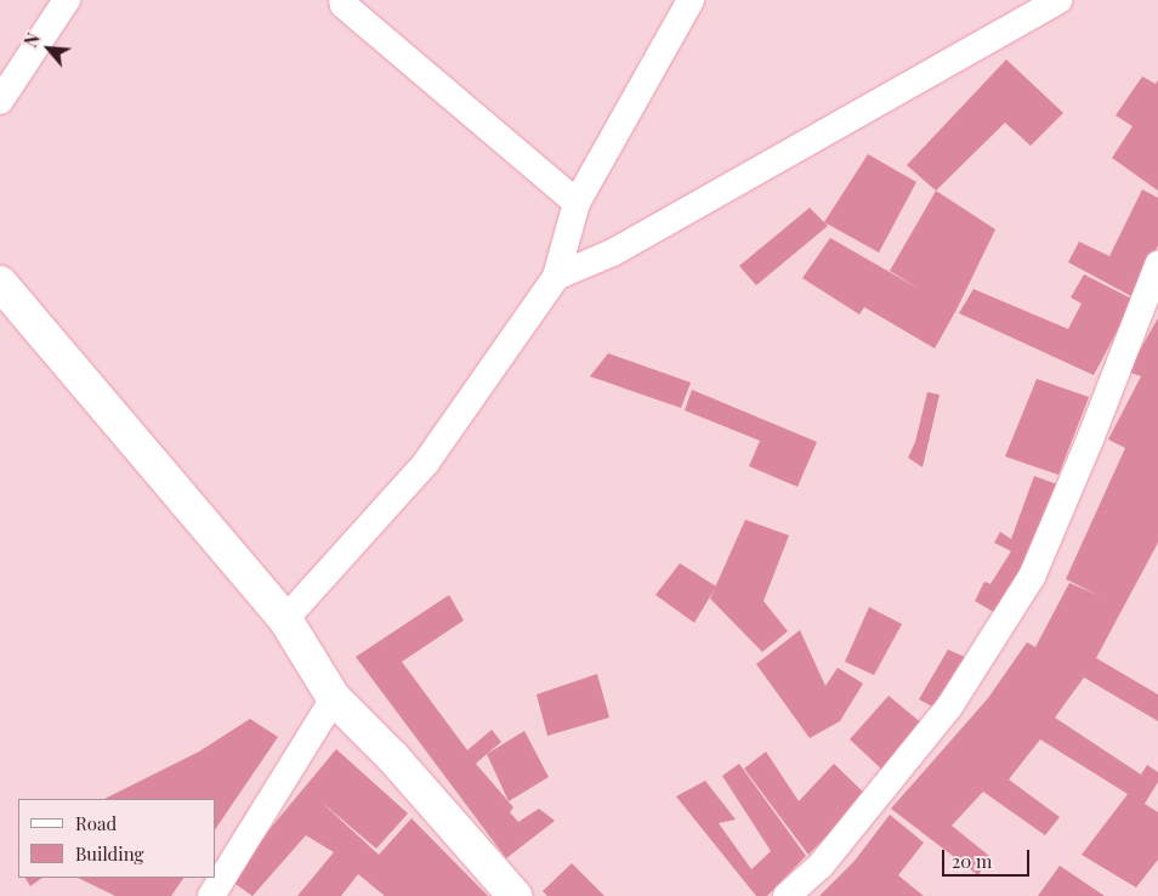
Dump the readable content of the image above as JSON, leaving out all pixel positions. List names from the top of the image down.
{
  "legend": ["Road", "Building"],
  "scale_bar": "20 m",
  "north": "top left"
}
